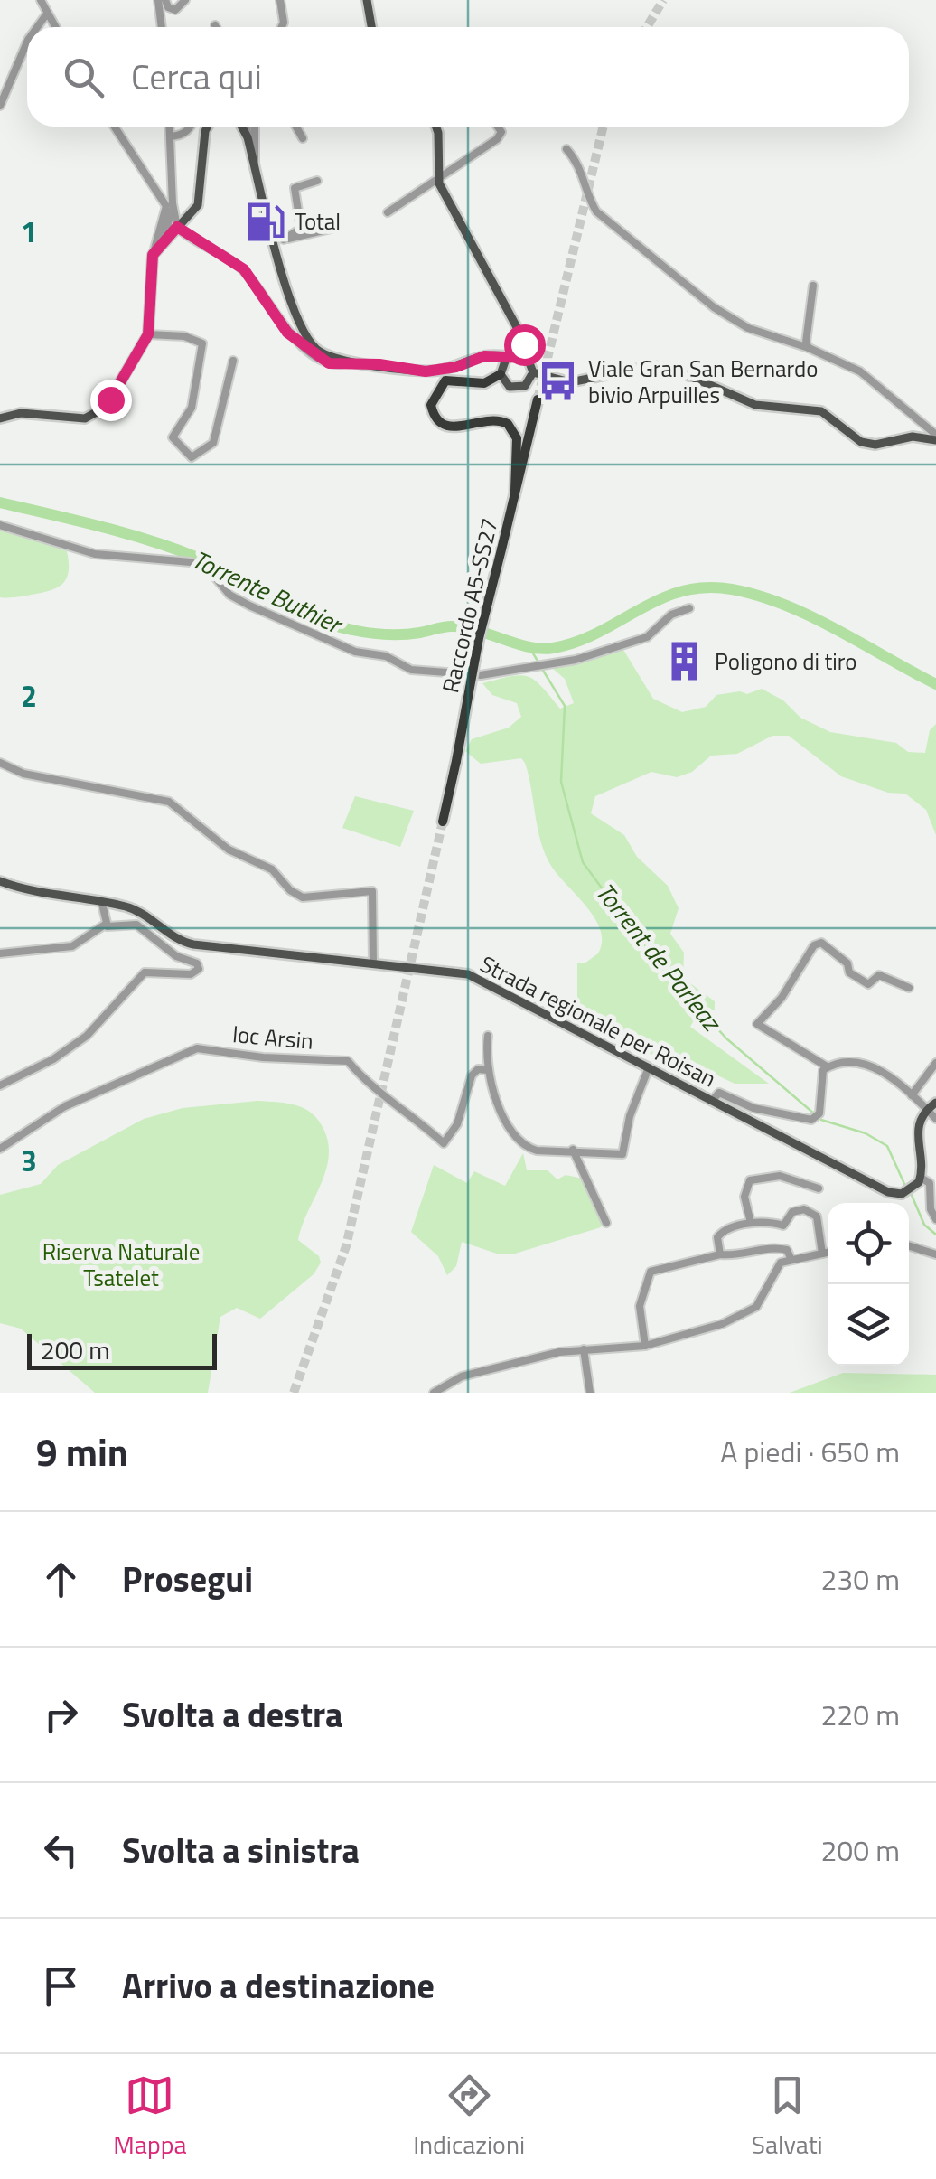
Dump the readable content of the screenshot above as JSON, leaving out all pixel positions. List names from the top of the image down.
{
  "streets": {
    "highway": ["Raccordo A5-SS27"],
    "main road": ["Strada regionale per Roisan"],
    "street": ["loc Arsin"]
  },
  "water": ["Torrente Buthier", "Torrent de Parleaz"],
  "parks": ["Riserva Naturale Tsatelet"],
  "places": {
    "fuel station": ["Total"],
    "bus stop": ["Viale Gran San Bernardo bivio Arpuilles"],
    "building": ["Poligono di tiro"]
  },
  "scale_bar": "200 m",
  "page": {
    "search": "Cerca qui",
    "scale": "200 m",
    "heading": ["9 min", "A piedi · 650 m"],
    "list": [
      ["Prosegui", "230 m"],
      ["Svolta a destra", "220 m"],
      ["Svolta a sinistra", "200 m"],
      "Arrivo a destinazione"
    ],
    "nav": ["Mappa", "Indicazioni", "Salvati"]
  },
  "grid": {
    "rows": ["1", "2", "3"]
  }
}
